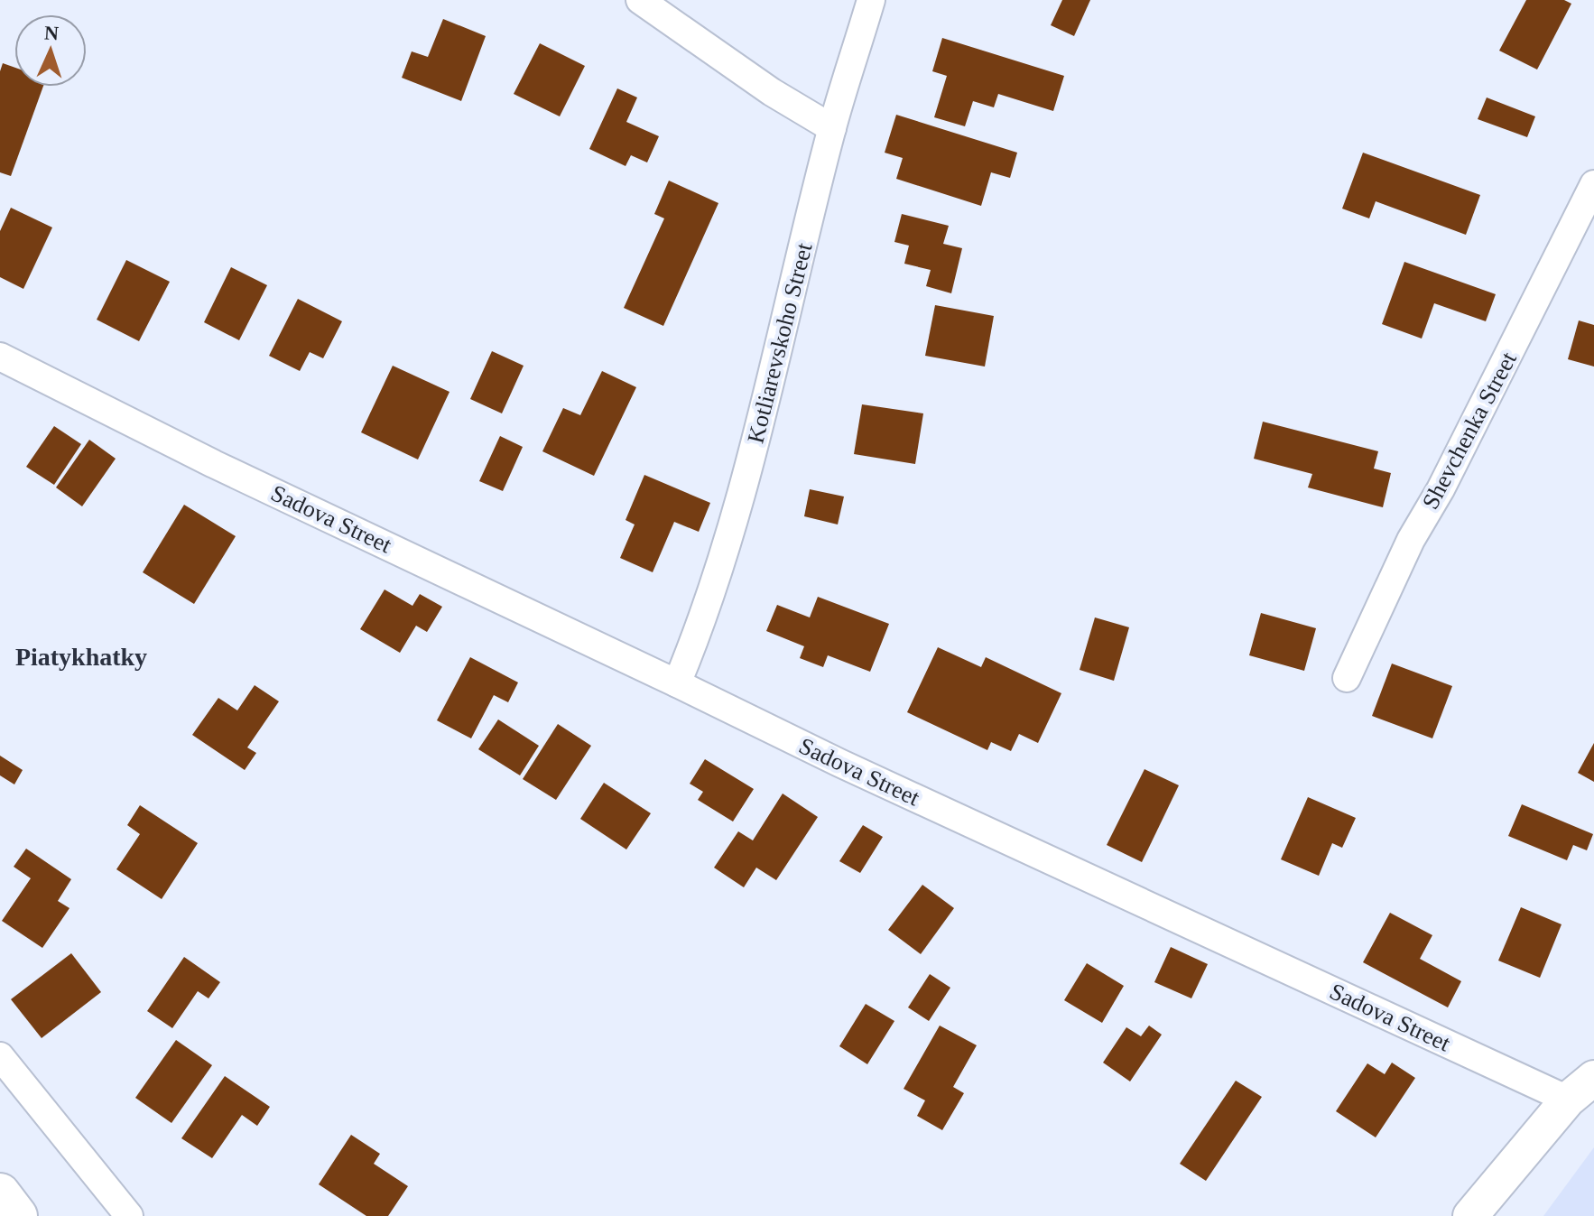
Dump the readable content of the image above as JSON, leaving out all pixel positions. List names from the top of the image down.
{
  "streets": {
    "street": ["Kotliarevskoho Street", "Shevchenka Street", "Sadova Street"]
  },
  "crossings": [
    ["Kotliarevskoho Street", "Sadova Street"]
  ],
  "districts": ["Piatykhatky"],
  "north": "top"
}
